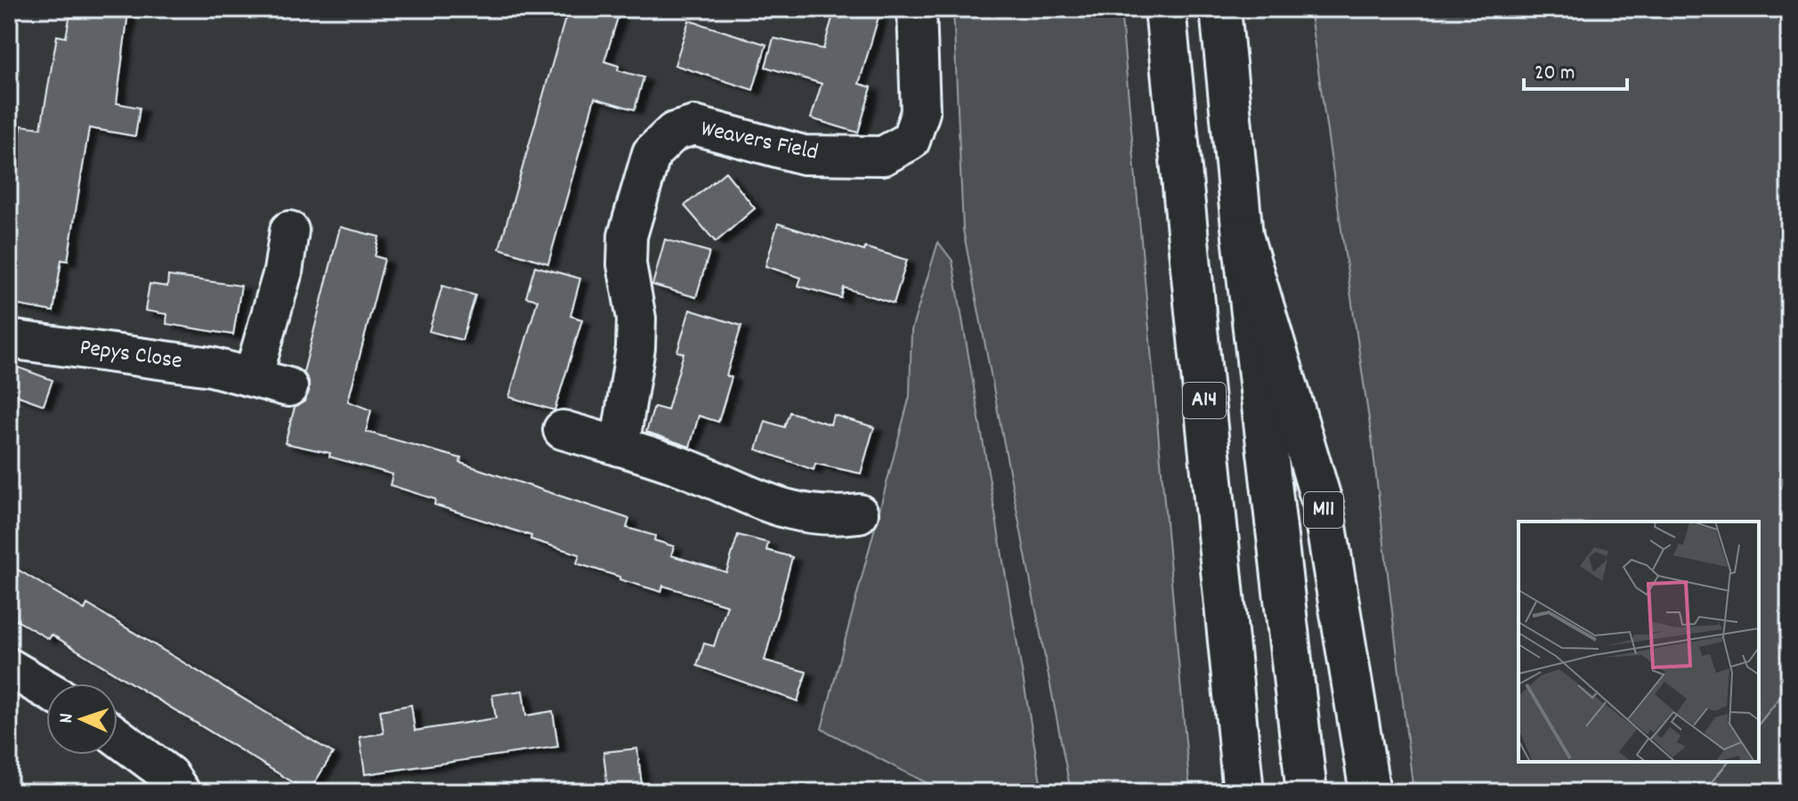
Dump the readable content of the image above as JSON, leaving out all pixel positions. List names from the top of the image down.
{
  "streets": {
    "highway": ["A14", "M11"],
    "street": ["Weavers Field", "Pepys Close"]
  },
  "crossings": [
    ["A14", "M11"]
  ],
  "scale_bar": "20 m",
  "north": "left"
}
